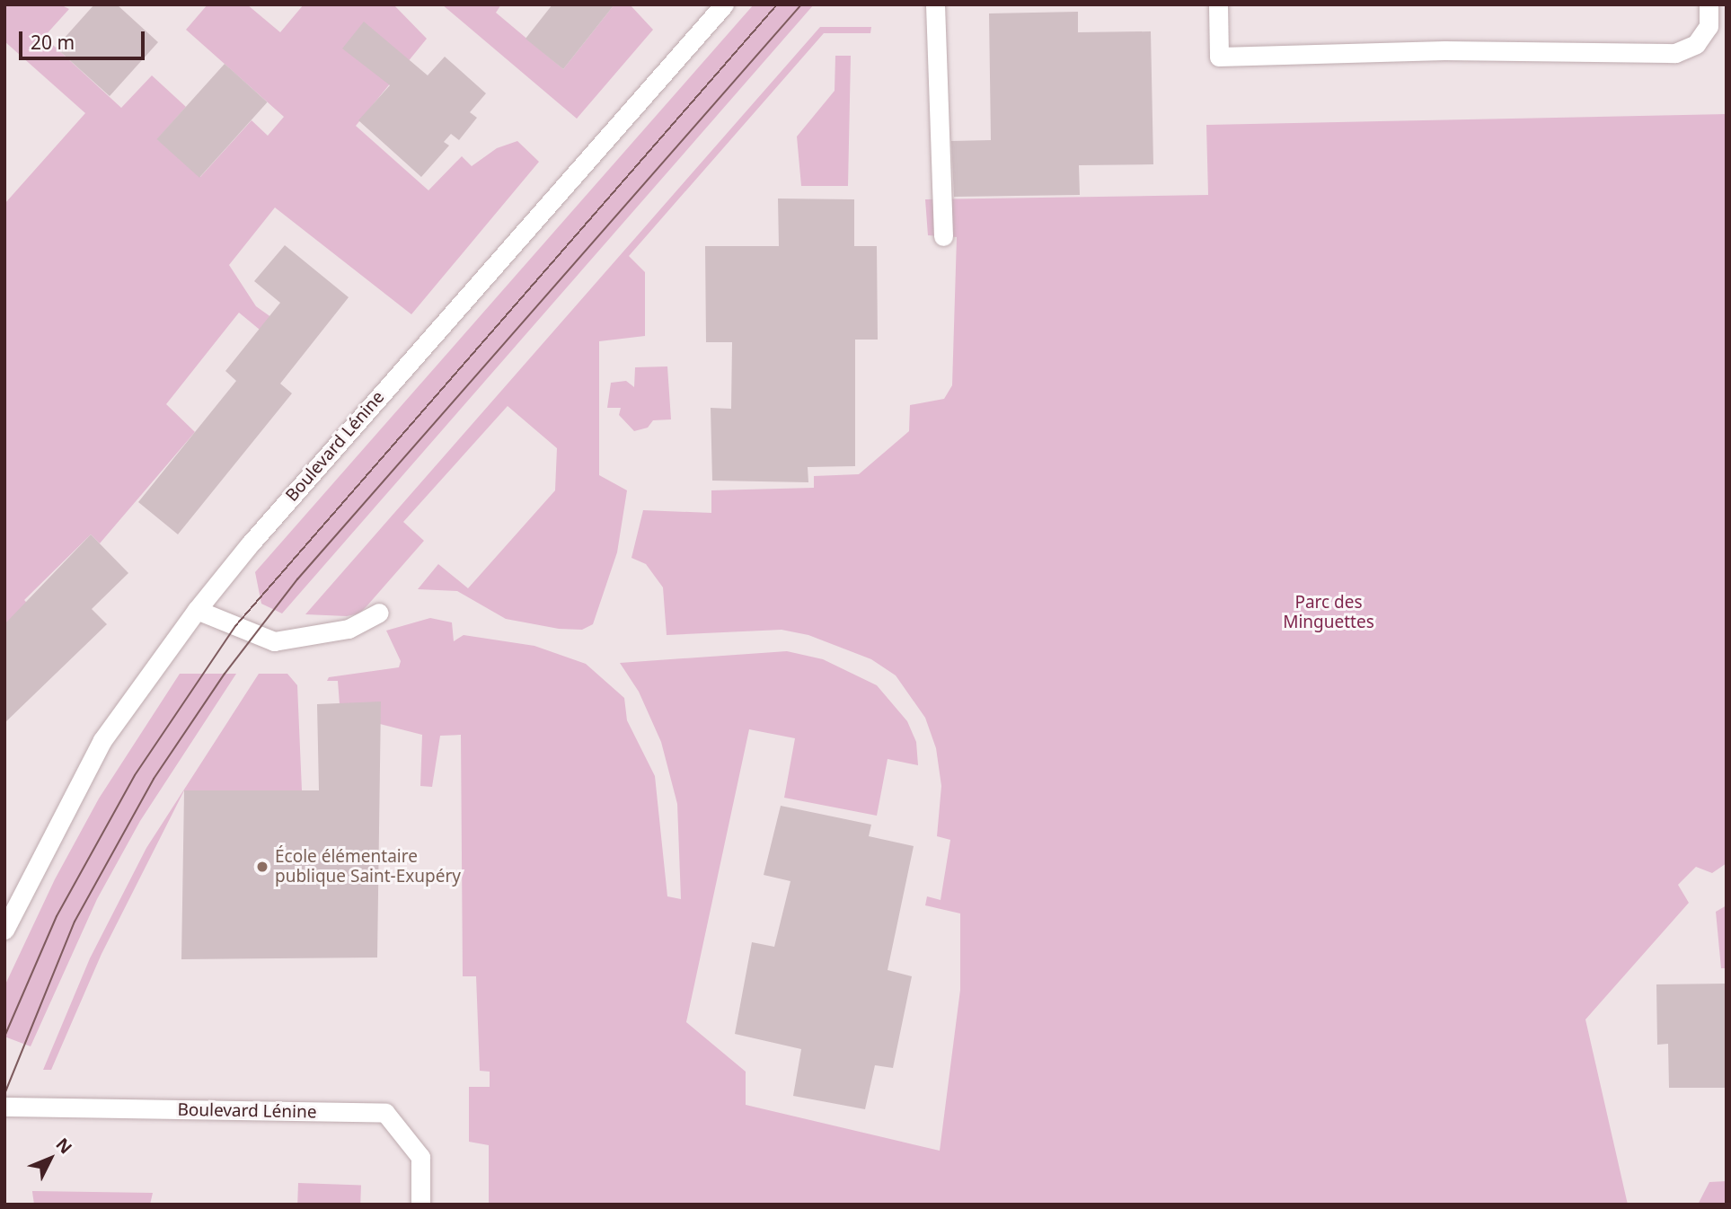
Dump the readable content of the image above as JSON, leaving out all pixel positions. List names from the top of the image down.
{
  "streets": {
    "street": ["Boulevard Lénine"]
  },
  "parks": ["Parc des Minguettes"],
  "places": ["École élémentaire publique Saint-Exupéry"],
  "scale_bar": "20 m",
  "north": "top right"
}
